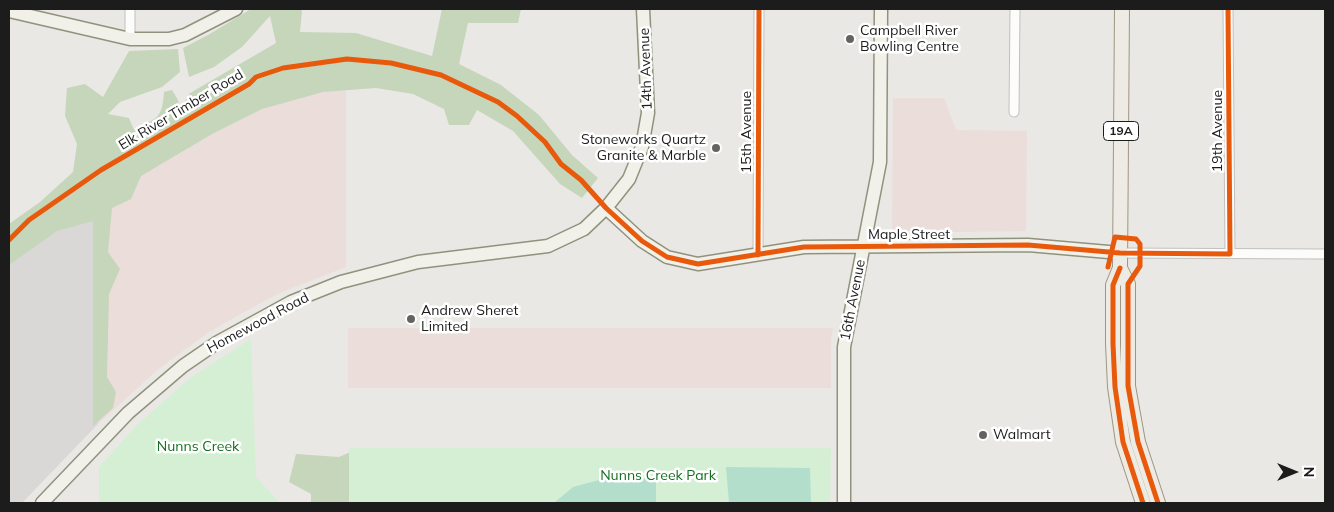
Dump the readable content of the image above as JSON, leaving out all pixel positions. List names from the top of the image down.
{
  "streets": {
    "main road": ["19A"],
    "street": [
      "14th Avenue",
      "19th Avenue",
      "15th Avenue",
      "Maple Street",
      "16th Avenue",
      "Homewood Road"
    ],
    "cycle path": ["Elk River Timber Road"]
  },
  "crossings": [
    ["14th Avenue", "Maple Street"],
    ["14th Avenue", "Homewood Road"],
    ["19A", "Maple Street"],
    ["19th Avenue", "Maple Street"],
    ["15th Avenue", "Maple Street"],
    ["Maple Street", "16th Avenue"],
    ["Maple Street", "Homewood Road"]
  ],
  "parks": ["Nunns Creek", "Nunns Creek Park"],
  "places": [
    "Campbell River Bowling Centre",
    "Stoneworks Quartz Granite & Marble",
    "Andrew Sheret Limited",
    "Walmart"
  ],
  "north": "right"
}
